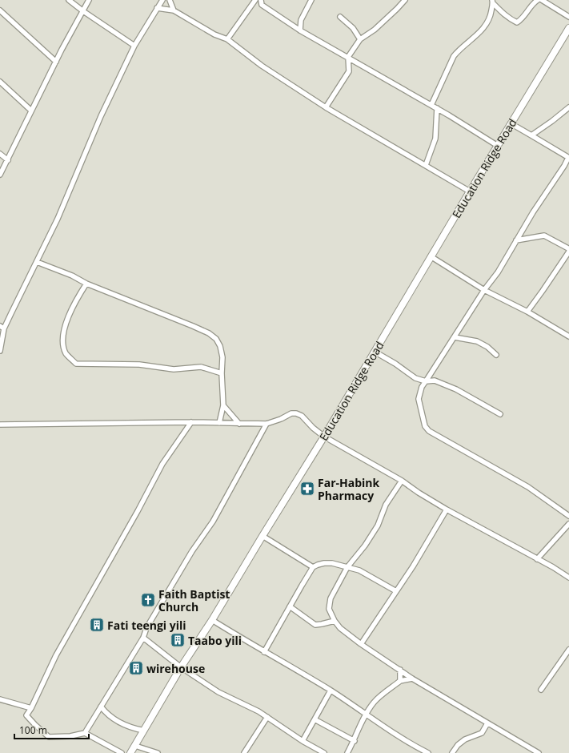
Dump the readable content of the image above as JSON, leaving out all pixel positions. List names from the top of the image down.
{
  "streets": {
    "main road": ["Education Ridge Road"]
  },
  "places": {
    "pharmacy": ["Far-Habink Pharmacy"],
    "church": ["Faith Baptist Church"],
    "building": ["Fati teengi yili", "Taabo yili", "wirehouse"]
  },
  "scale_bar": "100 m"
}
